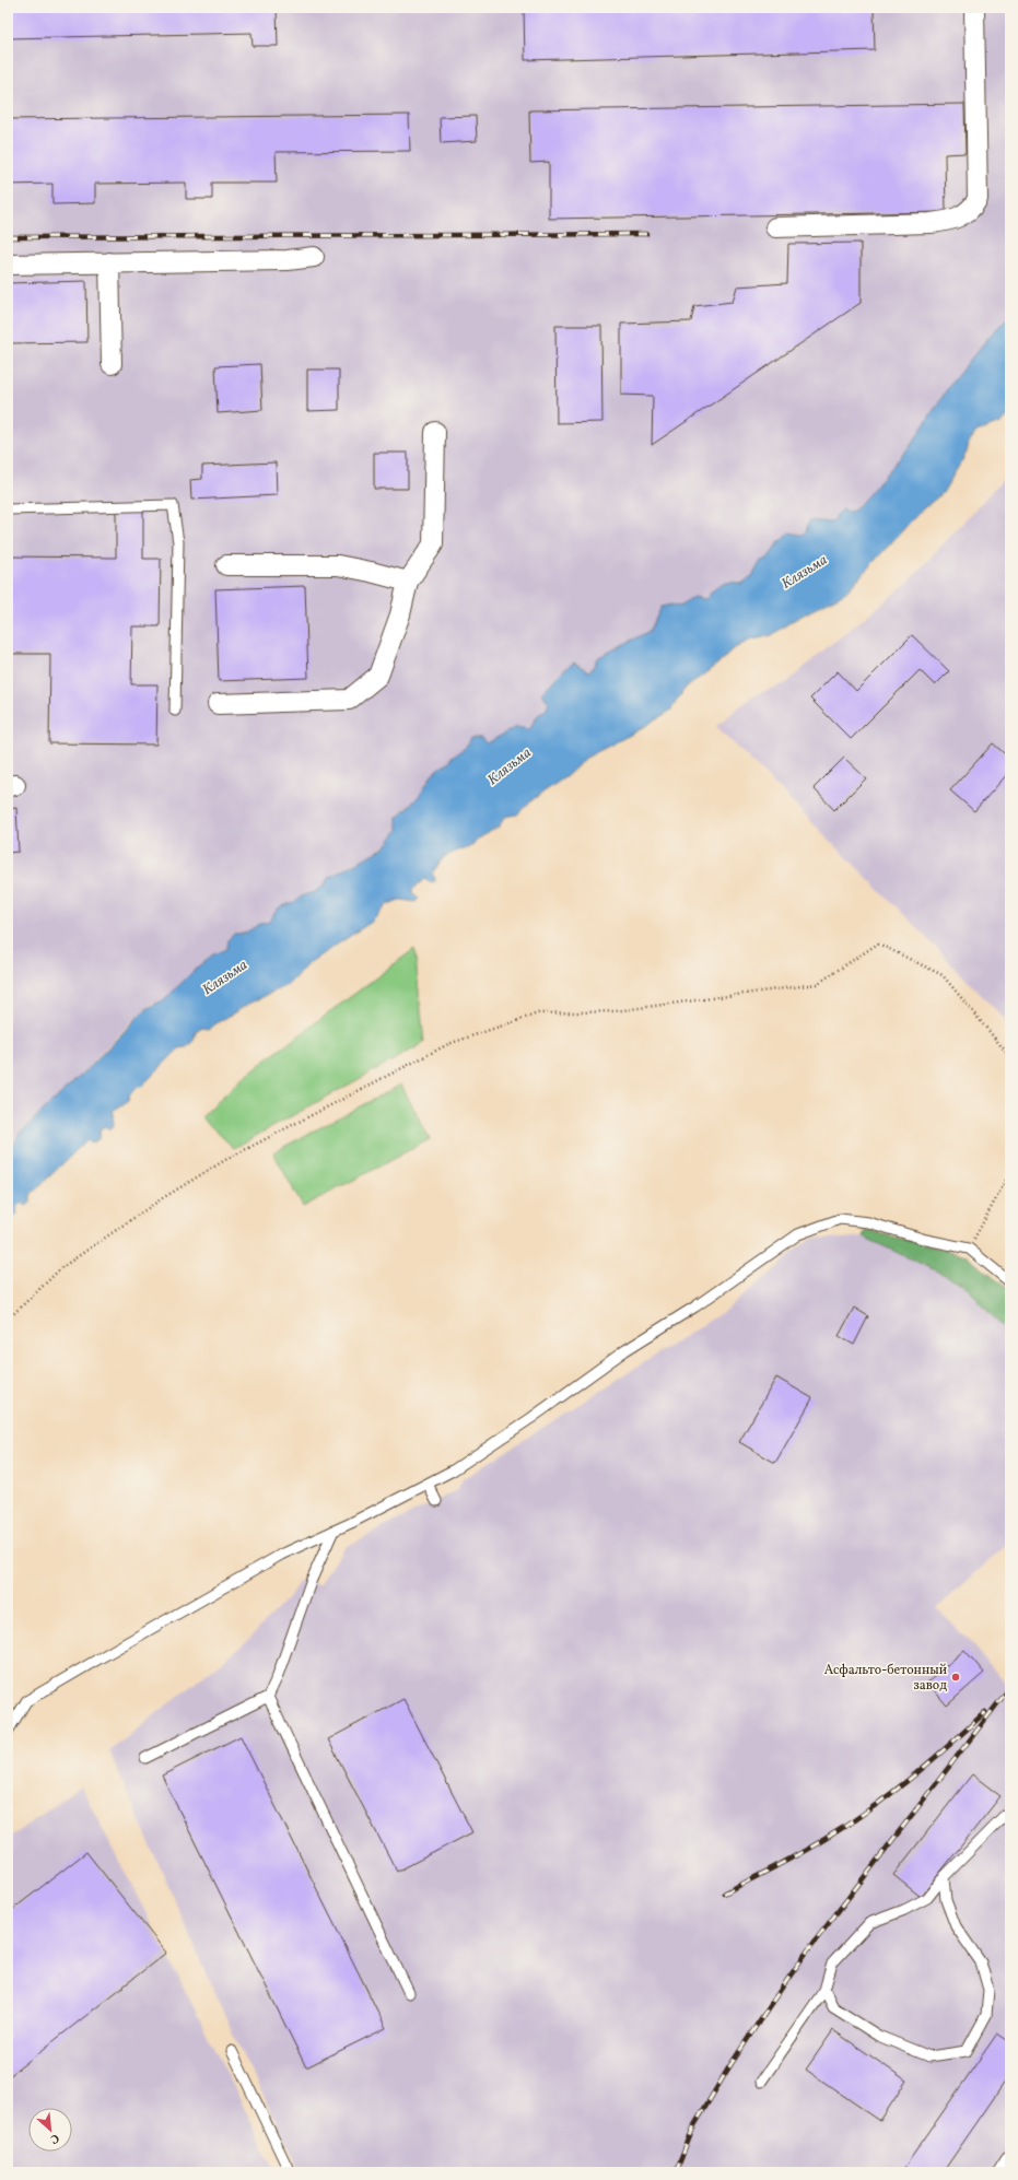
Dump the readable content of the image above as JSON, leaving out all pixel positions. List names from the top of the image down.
{
  "water": ["Клязьма"],
  "places": ["Асфальто-бетонный завод"],
  "north": "bottom right"
}
